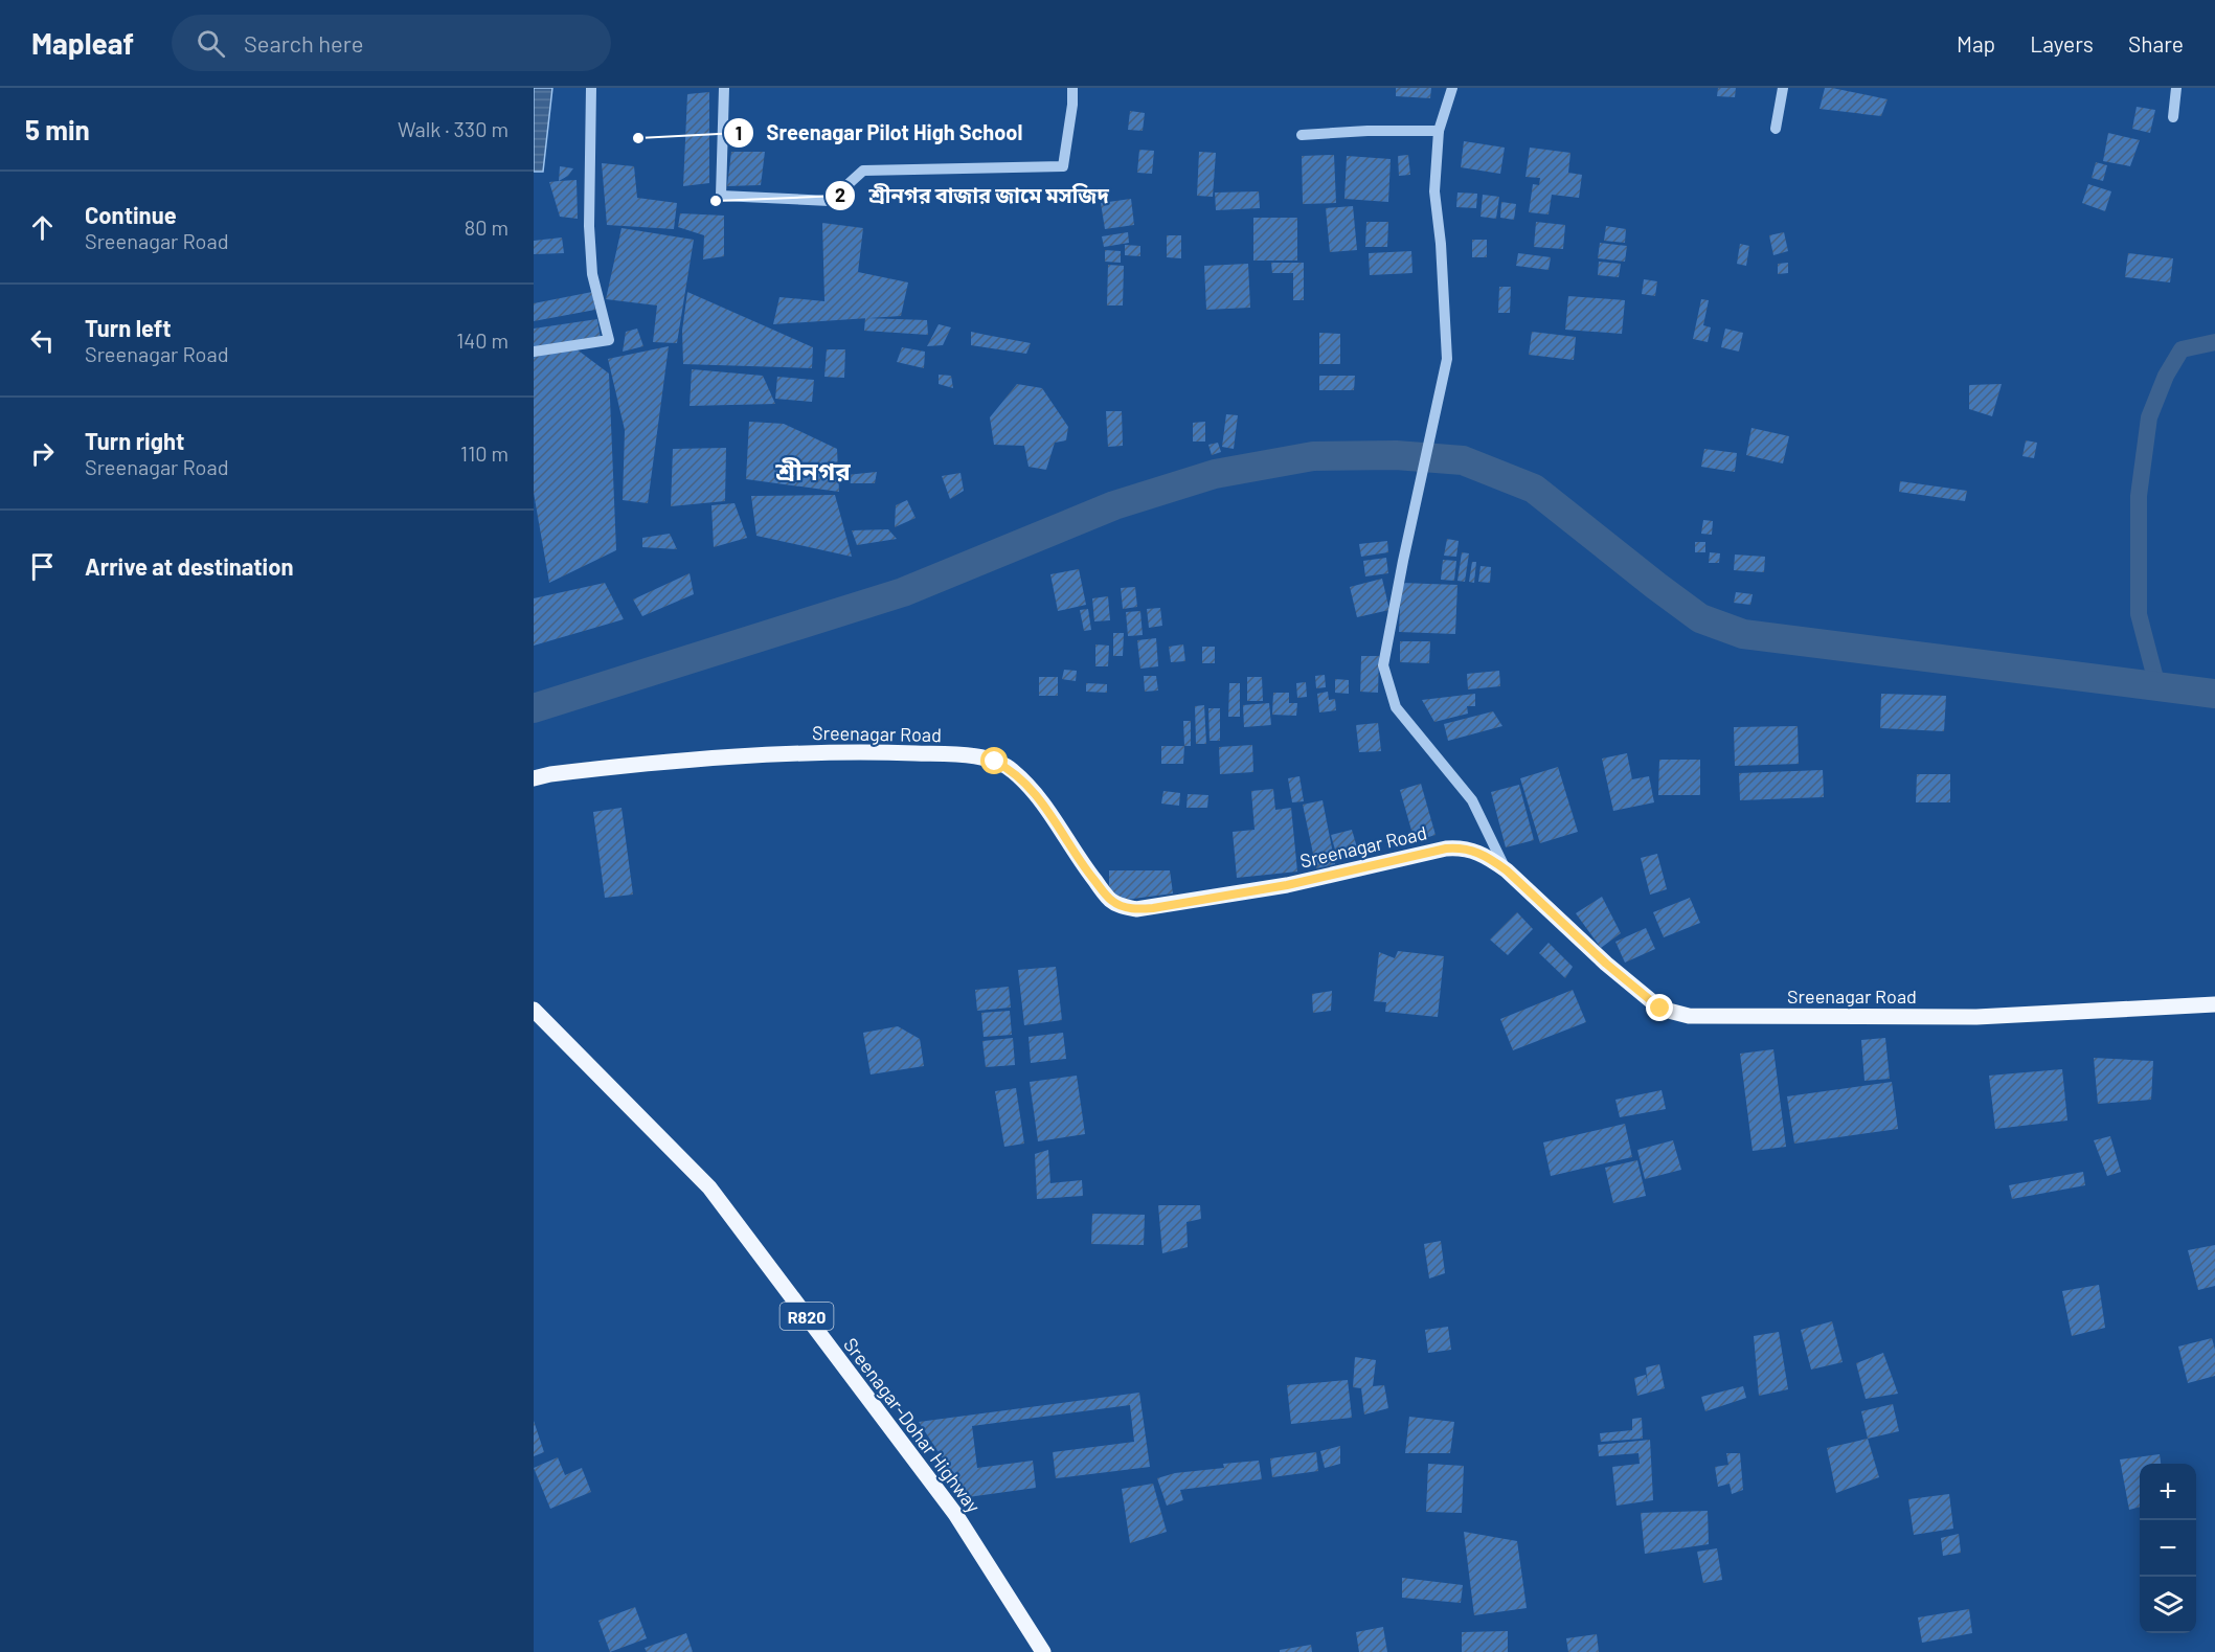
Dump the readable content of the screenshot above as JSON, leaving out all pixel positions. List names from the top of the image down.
{
  "streets": {
    "main road": ["Sreenagar Road", "R820", "Sreenagar-Dohar Highway"]
  },
  "districts": ["শ্রীনগর"],
  "places": ["Sreenagar Pilot High School", "শ্রীনগর বাজার জামে মসজিদ"],
  "page": {
    "header": "Mapleaf",
    "search": "Search here",
    "nav": ["Map", "Layers", "Share"],
    "heading": ["5 min", "Walk · 330 m"],
    "list": [
      ["Continue", "Sreenagar Road", "80 m"],
      ["Turn left", "Sreenagar Road", "140 m"],
      ["Turn right", "Sreenagar Road", "110 m"],
      "Arrive at destination"
    ],
    "map_buttons": ["+", "−"]
  }
}
